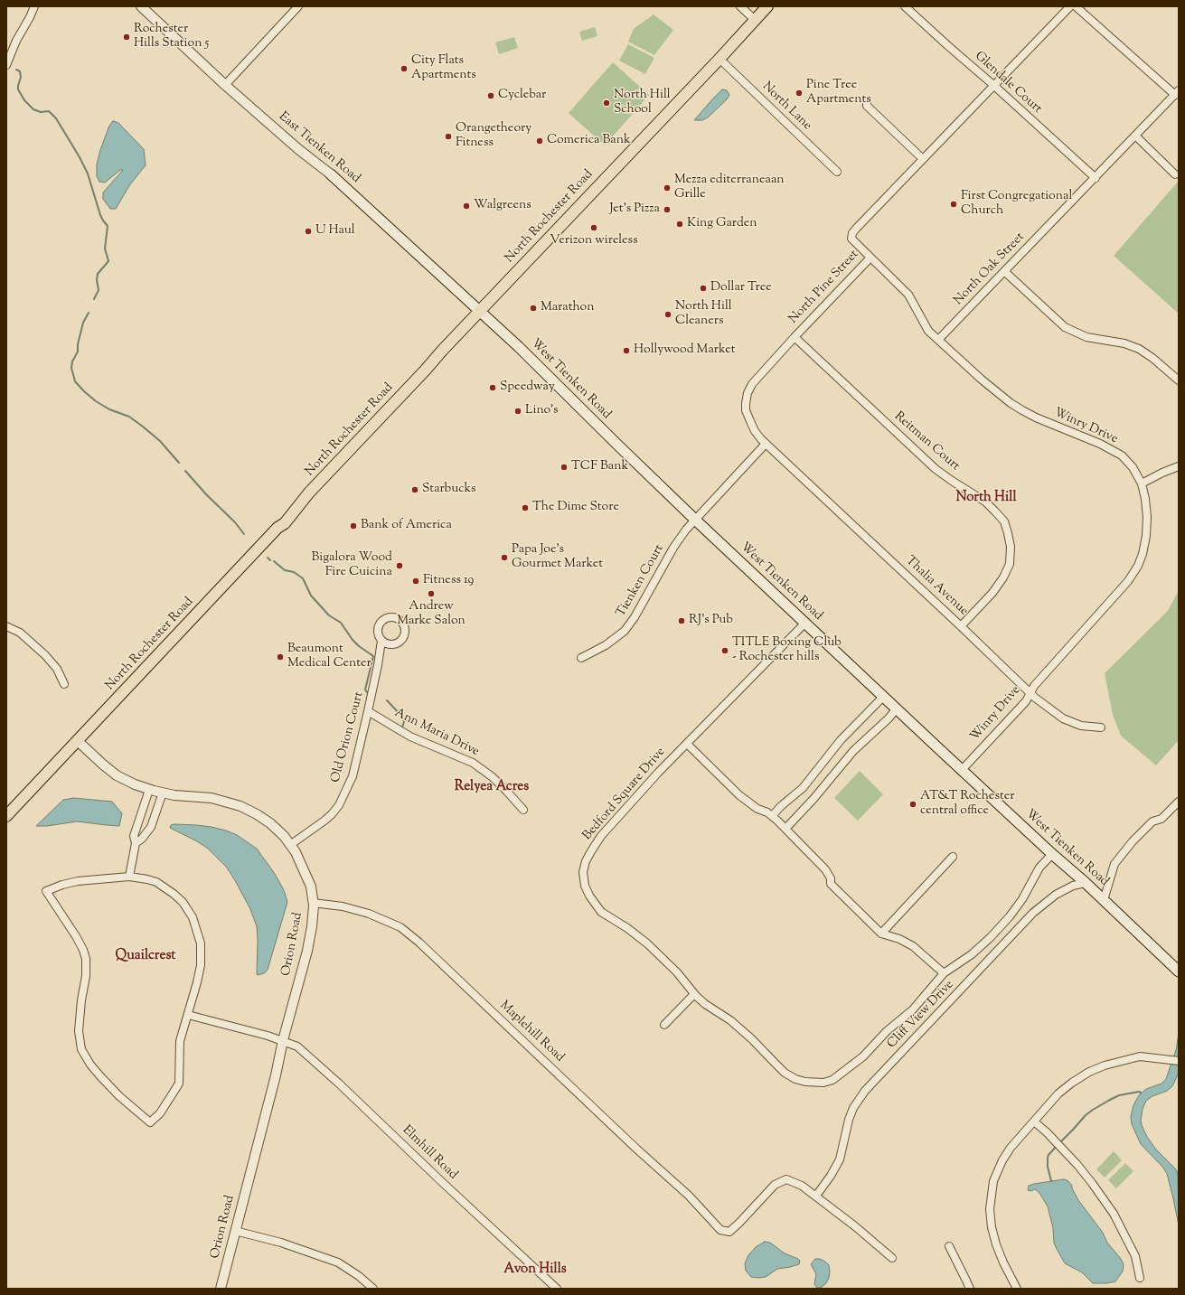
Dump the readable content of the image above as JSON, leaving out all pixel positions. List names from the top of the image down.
{
  "streets": {
    "main road": ["East Tienken Road", "North Rochester Road", "West Tienken Road"],
    "street": [
      "Glendale Court",
      "North Lane",
      "North Oak Street",
      "North Pine Street",
      "Winry Drive",
      "Reitman Court",
      "Tienken Court",
      "Thalia Avenue",
      "Ann Maria Drive",
      "Old Orion Court",
      "Bedford Square Drive",
      "Orion Road",
      "Cliff View Drive",
      "Maplehill Road",
      "Elmhill Road"
    ]
  },
  "crossings": [
    ["Glendale Court", "North Oak Street"],
    ["Glendale Court", "North Pine Street"],
    ["North Lane", "North Rochester Road"],
    ["East Tienken Road", "North Rochester Road"],
    ["East Tienken Road", "West Tienken Road"],
    ["North Rochester Road", "West Tienken Road"],
    ["North Rochester Road", "Orion Road"],
    ["North Oak Street", "Winry Drive"],
    ["North Pine Street", "Winry Drive"],
    ["North Pine Street", "Reitman Court"],
    ["North Pine Street", "Thalia Avenue"],
    ["West Tienken Road", "Winry Drive"],
    ["West Tienken Road", "Tienken Court"],
    ["West Tienken Road", "Bedford Square Drive"],
    ["West Tienken Road", "Cliff View Drive"],
    ["Winry Drive", "Thalia Avenue"],
    ["Reitman Court", "Thalia Avenue"],
    ["Ann Maria Drive", "Old Orion Court"],
    ["Old Orion Court", "Orion Road"],
    ["Orion Road", "Maplehill Road"],
    ["Orion Road", "Elmhill Road"],
    ["Cliff View Drive", "Maplehill Road"]
  ],
  "districts": [
    "North Hill",
    "Relyea Acres",
    "Quailcrest",
    "Avon Hills"
  ],
  "places": [
    "Rochester Hills Station 5",
    "City Flats Apartments",
    "Pine Tree Apartments",
    "Cyclebar",
    "North Hill School",
    "Orangetheory Fitness",
    "Comerica Bank",
    "Mezza editerraneaan Grille",
    "First Congregational Church",
    "Walgreens",
    "Jet's Pizza",
    "King Garden",
    "Verizon wireless",
    "U Haul",
    "Dollar Tree",
    "Marathon",
    "North Hill Cleaners",
    "Hollywood Market",
    "Speedway",
    "Lino's",
    "TCF Bank",
    "Starbucks",
    "The Dime Store",
    "Bank of America",
    "Papa Joe's Gourmet Market",
    "Bigalora Wood Fire Cuicina",
    "Fitness 19",
    "Andrew Marke Salon",
    "RJ's Pub",
    "TITLE Boxing Club - Rochester hills",
    "Beaumont Medical Center",
    "AT&T Rochester central office"
  ]
}
